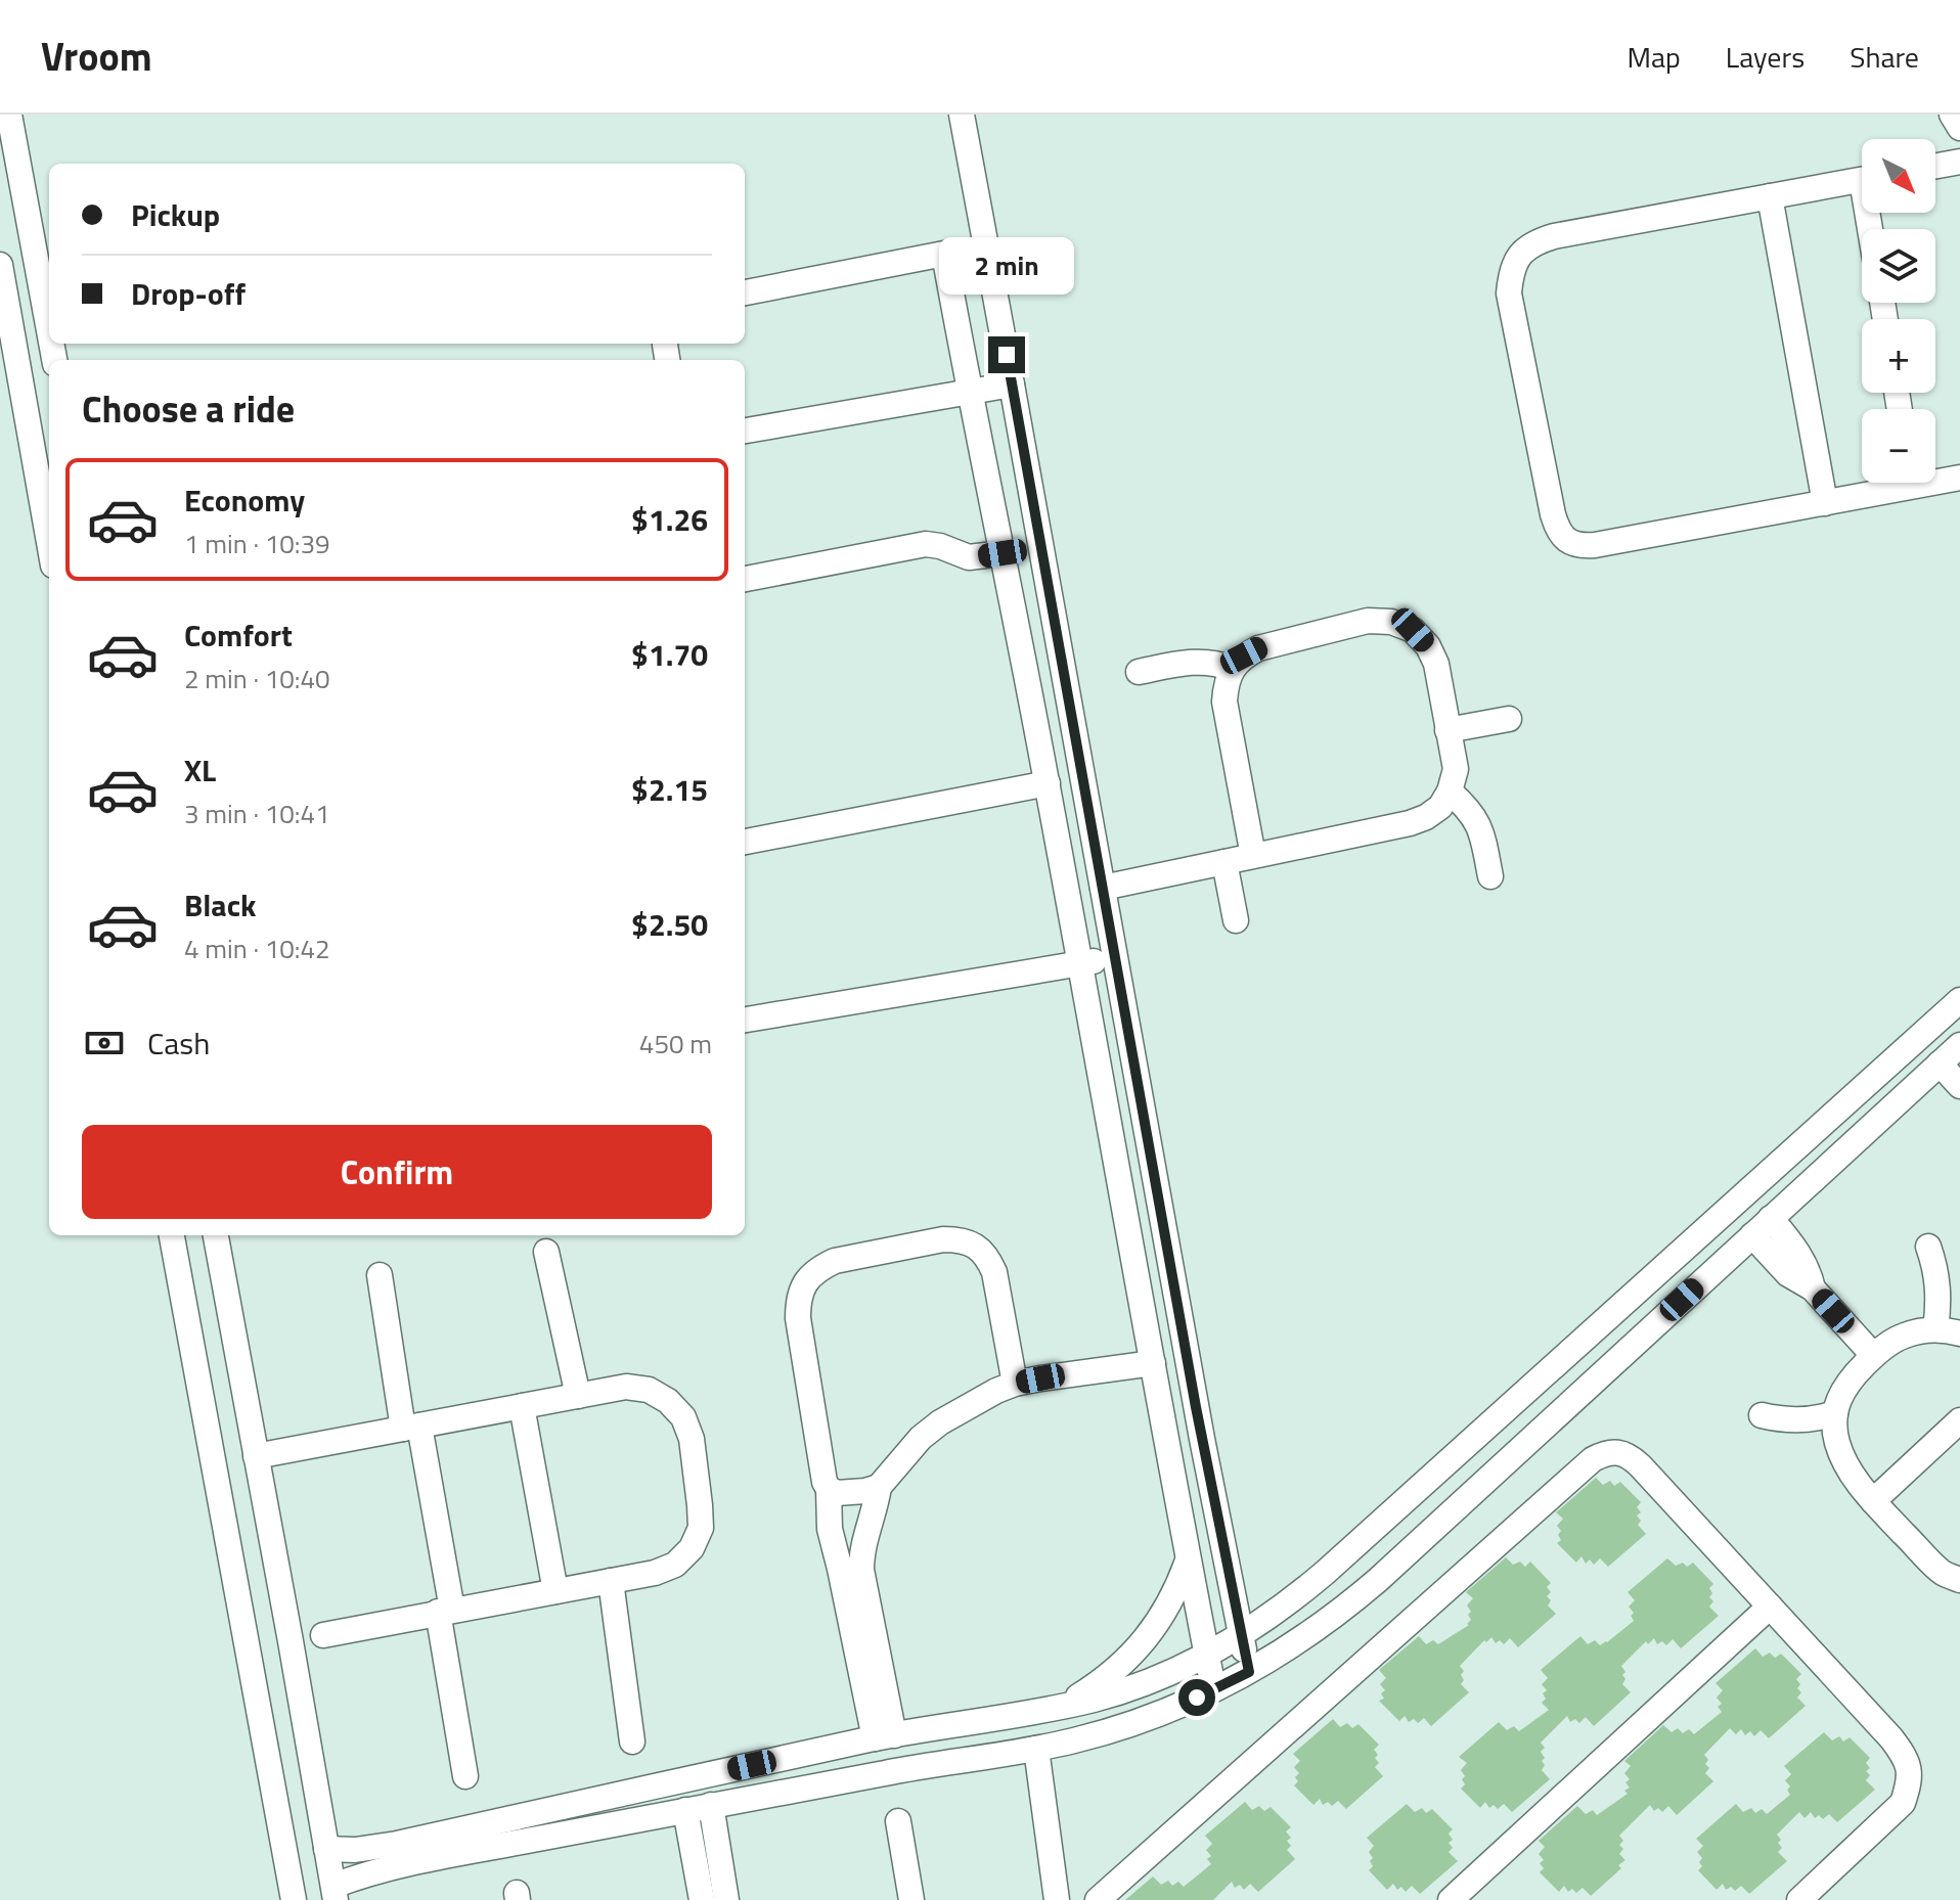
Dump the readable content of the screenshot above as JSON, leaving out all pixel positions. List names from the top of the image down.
{
  "north": "bottom right",
  "page": {
    "header": "Vroom",
    "nav": ["Map", "Layers", "Share"],
    "map_buttons": ["+", "−"],
    "banner": ["Pickup", "Drop-off"],
    "bubble": "2 min",
    "heading": "Choose a ride",
    "list": [
      {
        "name": "Economy",
        "note": "1 min · 10:39",
        "value": "$1.26"
      },
      {
        "name": "Comfort",
        "note": "2 min · 10:40",
        "value": "$1.70"
      },
      {
        "name": "XL",
        "note": "3 min · 10:41",
        "value": "$2.15"
      },
      {
        "name": "Black",
        "note": "4 min · 10:42",
        "value": "$2.50"
      }
    ],
    "pay": ["Cash", "450 m"],
    "buttons": "Confirm"
  }
}
